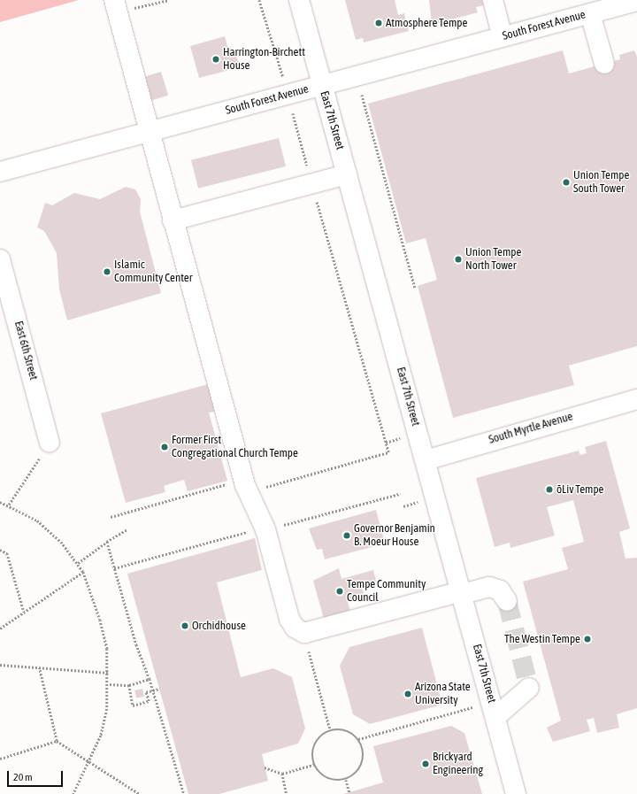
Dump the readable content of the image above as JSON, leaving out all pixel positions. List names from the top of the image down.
{
  "streets": {
    "street": [
      "South Forest Avenue",
      "East 7th Street",
      "East 6th Street",
      "South Myrtle Avenue"
    ]
  },
  "crossings": [
    ["South Forest Avenue", "East 7th Street"],
    ["East 7th Street", "South Myrtle Avenue"]
  ],
  "places": [
    "Atmosphere Tempe",
    "Harrington-Birchett House",
    "Union Tempe South Tower",
    "Union Tempe North Tower",
    "Islamic Community Center",
    "Former First Congregational Church Tempe",
    "ōLiv Tempe",
    "Governor Benjamin B. Moeur House",
    "Tempe Community Council",
    "Orchidhouse",
    "The Westin Tempe",
    "Arizona State University",
    "Brickyard Engineering"
  ],
  "scale_bar": "20 m"
}
